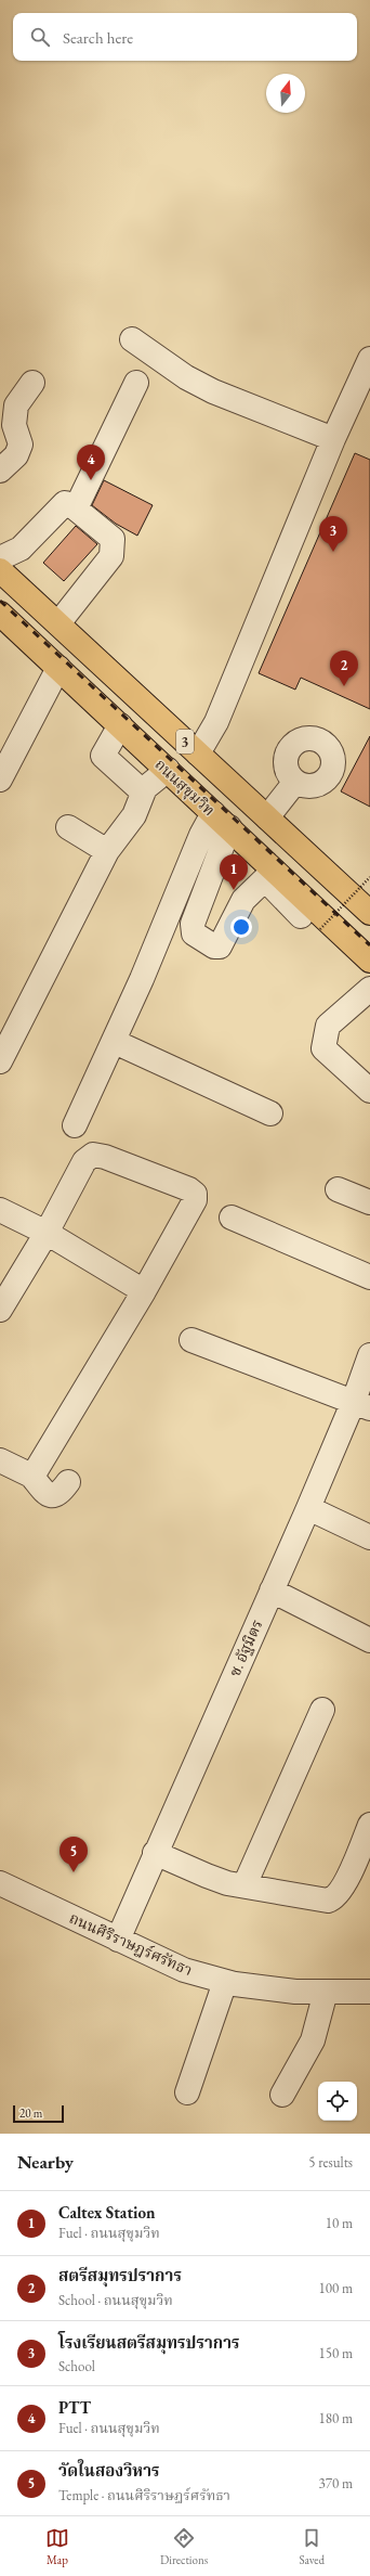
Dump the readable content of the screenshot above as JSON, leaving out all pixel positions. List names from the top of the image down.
{
  "streets": {
    "highway": ["3", "ถนนสุขุมวิท"],
    "street": ["ซ. อัฐมิตร", "ถนนศิริราษฎร์ศรัทธา"]
  },
  "crossings": [
    ["ซ. อัฐมิตร", "ถนนศิริราษฎร์ศรัทธา"]
  ],
  "scale_bar": "20 m",
  "north": "top",
  "page": {
    "search": "Search here",
    "pins": [
      "4",
      "3",
      "2",
      "1",
      "5"
    ],
    "scale": "20 m",
    "heading": ["Nearby", "5 results"],
    "list": [
      {
        "mark": "1",
        "name": "Caltex Station",
        "note": "Fuel · ถนนสุขุมวิท",
        "value": "10 m"
      },
      {
        "mark": "2",
        "name": "สตรีสมุทรปราการ",
        "note": "School · ถนนสุขุมวิท",
        "value": "100 m"
      },
      {
        "mark": "3",
        "name": "โรงเรียนสตรีสมุทรปราการ",
        "note": "School",
        "value": "150 m"
      },
      {
        "mark": "4",
        "name": "PTT",
        "note": "Fuel · ถนนสุขุมวิท",
        "value": "180 m"
      },
      {
        "mark": "5",
        "name": "วัดในสองวิหาร",
        "note": "Temple · ถนนศิริราษฎร์ศรัทธา",
        "value": "370 m"
      }
    ],
    "nav": ["Map", "Directions", "Saved"]
  }
}
